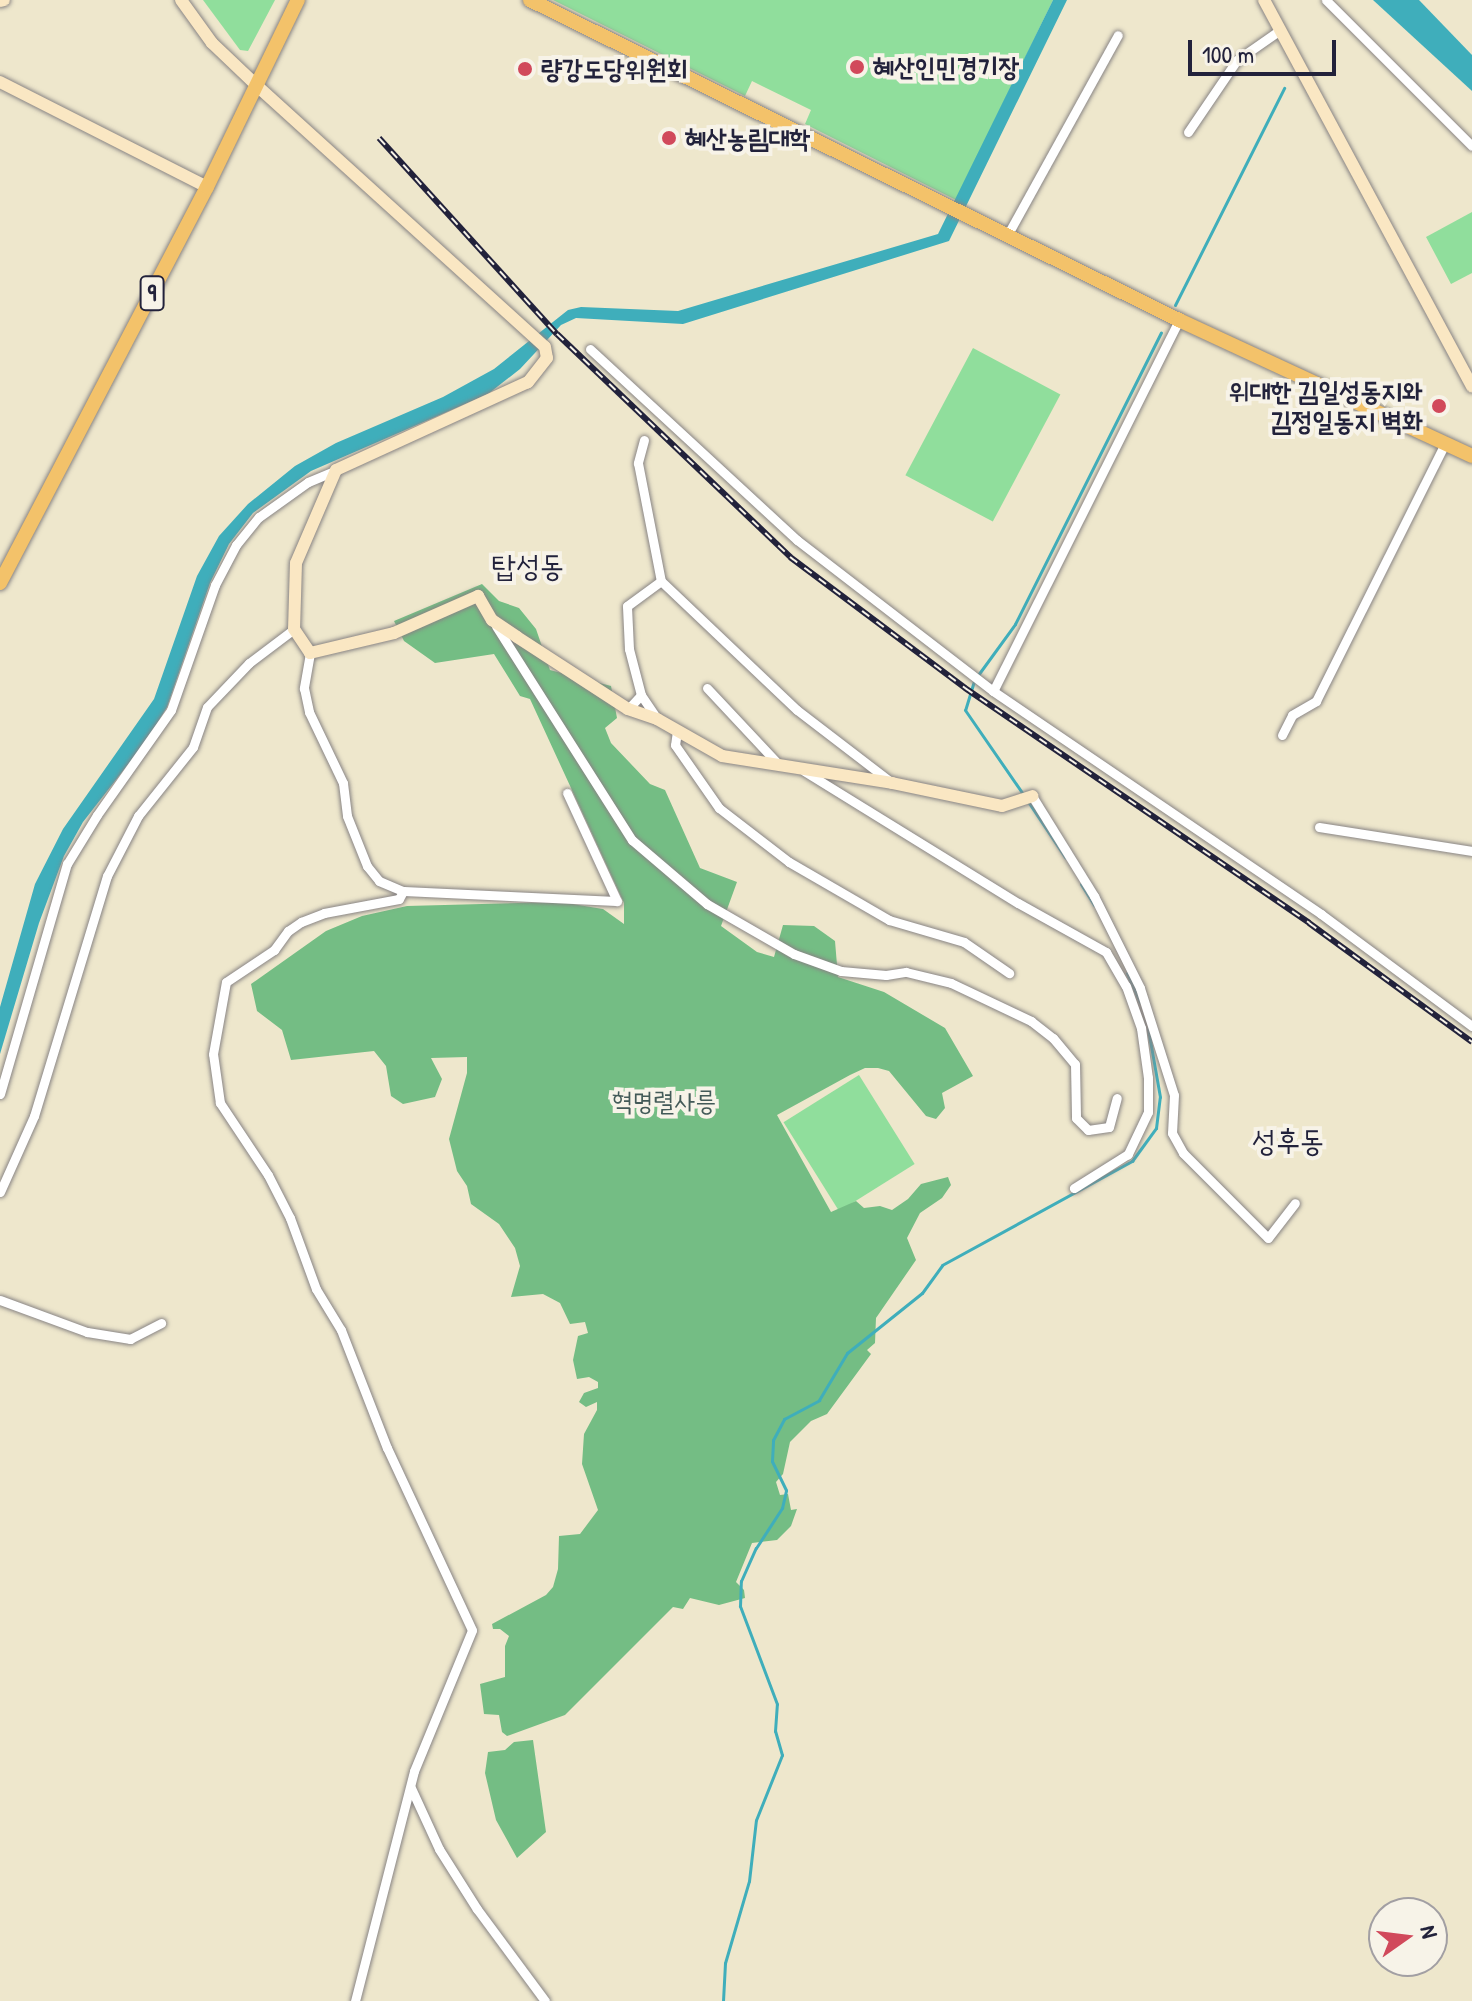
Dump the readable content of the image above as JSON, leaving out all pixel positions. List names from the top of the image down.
{
  "streets": {
    "main road": ["9"]
  },
  "districts": ["탑성동", "성후동"],
  "parks": ["혁명렬사릉"],
  "places": [
    "혜산인민경기장",
    "량강도당위원회",
    "혜산농림대학",
    "위대한 김일성동지와 김정일동지 벽화"
  ],
  "scale_bar": "100 m",
  "north": "right"
}
